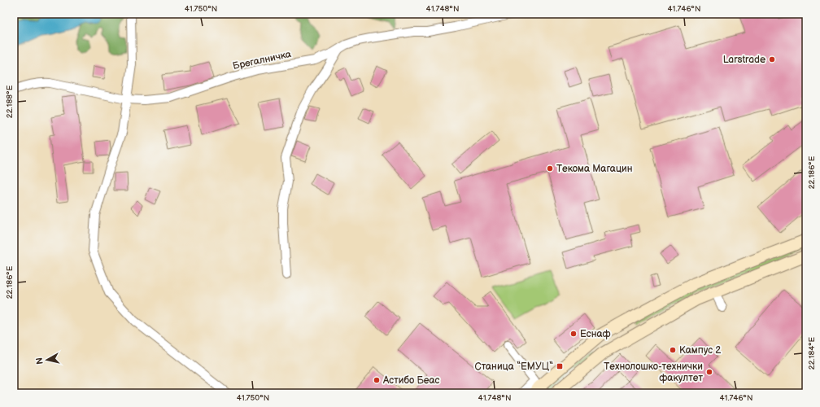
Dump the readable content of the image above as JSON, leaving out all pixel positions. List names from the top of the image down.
{
  "streets": {
    "street": ["Брегалничка"]
  },
  "places": {
    "other": [
      "Larstrade",
      "Текома Магацин",
      "Еснаф",
      "Кампус 2",
      "Технолошко-технички факултет",
      "Астибо Беас"
    ],
    "transit": ["Станица “ЕМУЦ“"]
  },
  "north": "left",
  "coordinates": [
    "41.750°N",
    "41.748°N",
    "41.746°N",
    "22.188°E",
    "22.186°E",
    "22.184°E"
  ]
}
